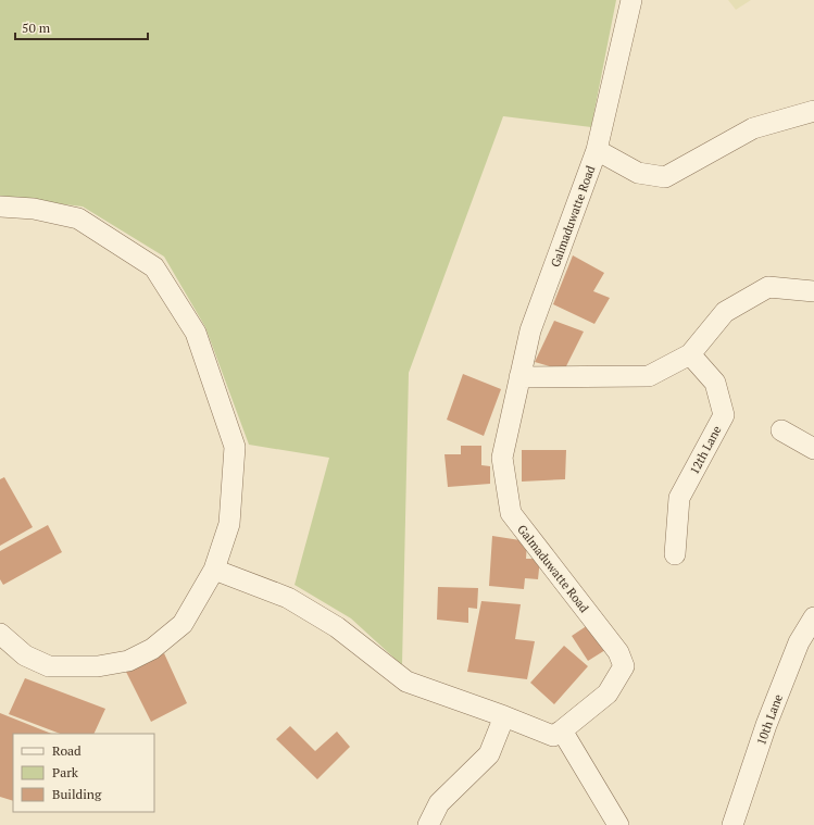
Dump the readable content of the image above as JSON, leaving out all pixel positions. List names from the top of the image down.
{
  "streets": {
    "street": ["Galmaduwatte Road", "12th Lane", "10th Lane"]
  },
  "legend": ["Road", "Park", "Building"],
  "scale_bar": "50 m"
}
